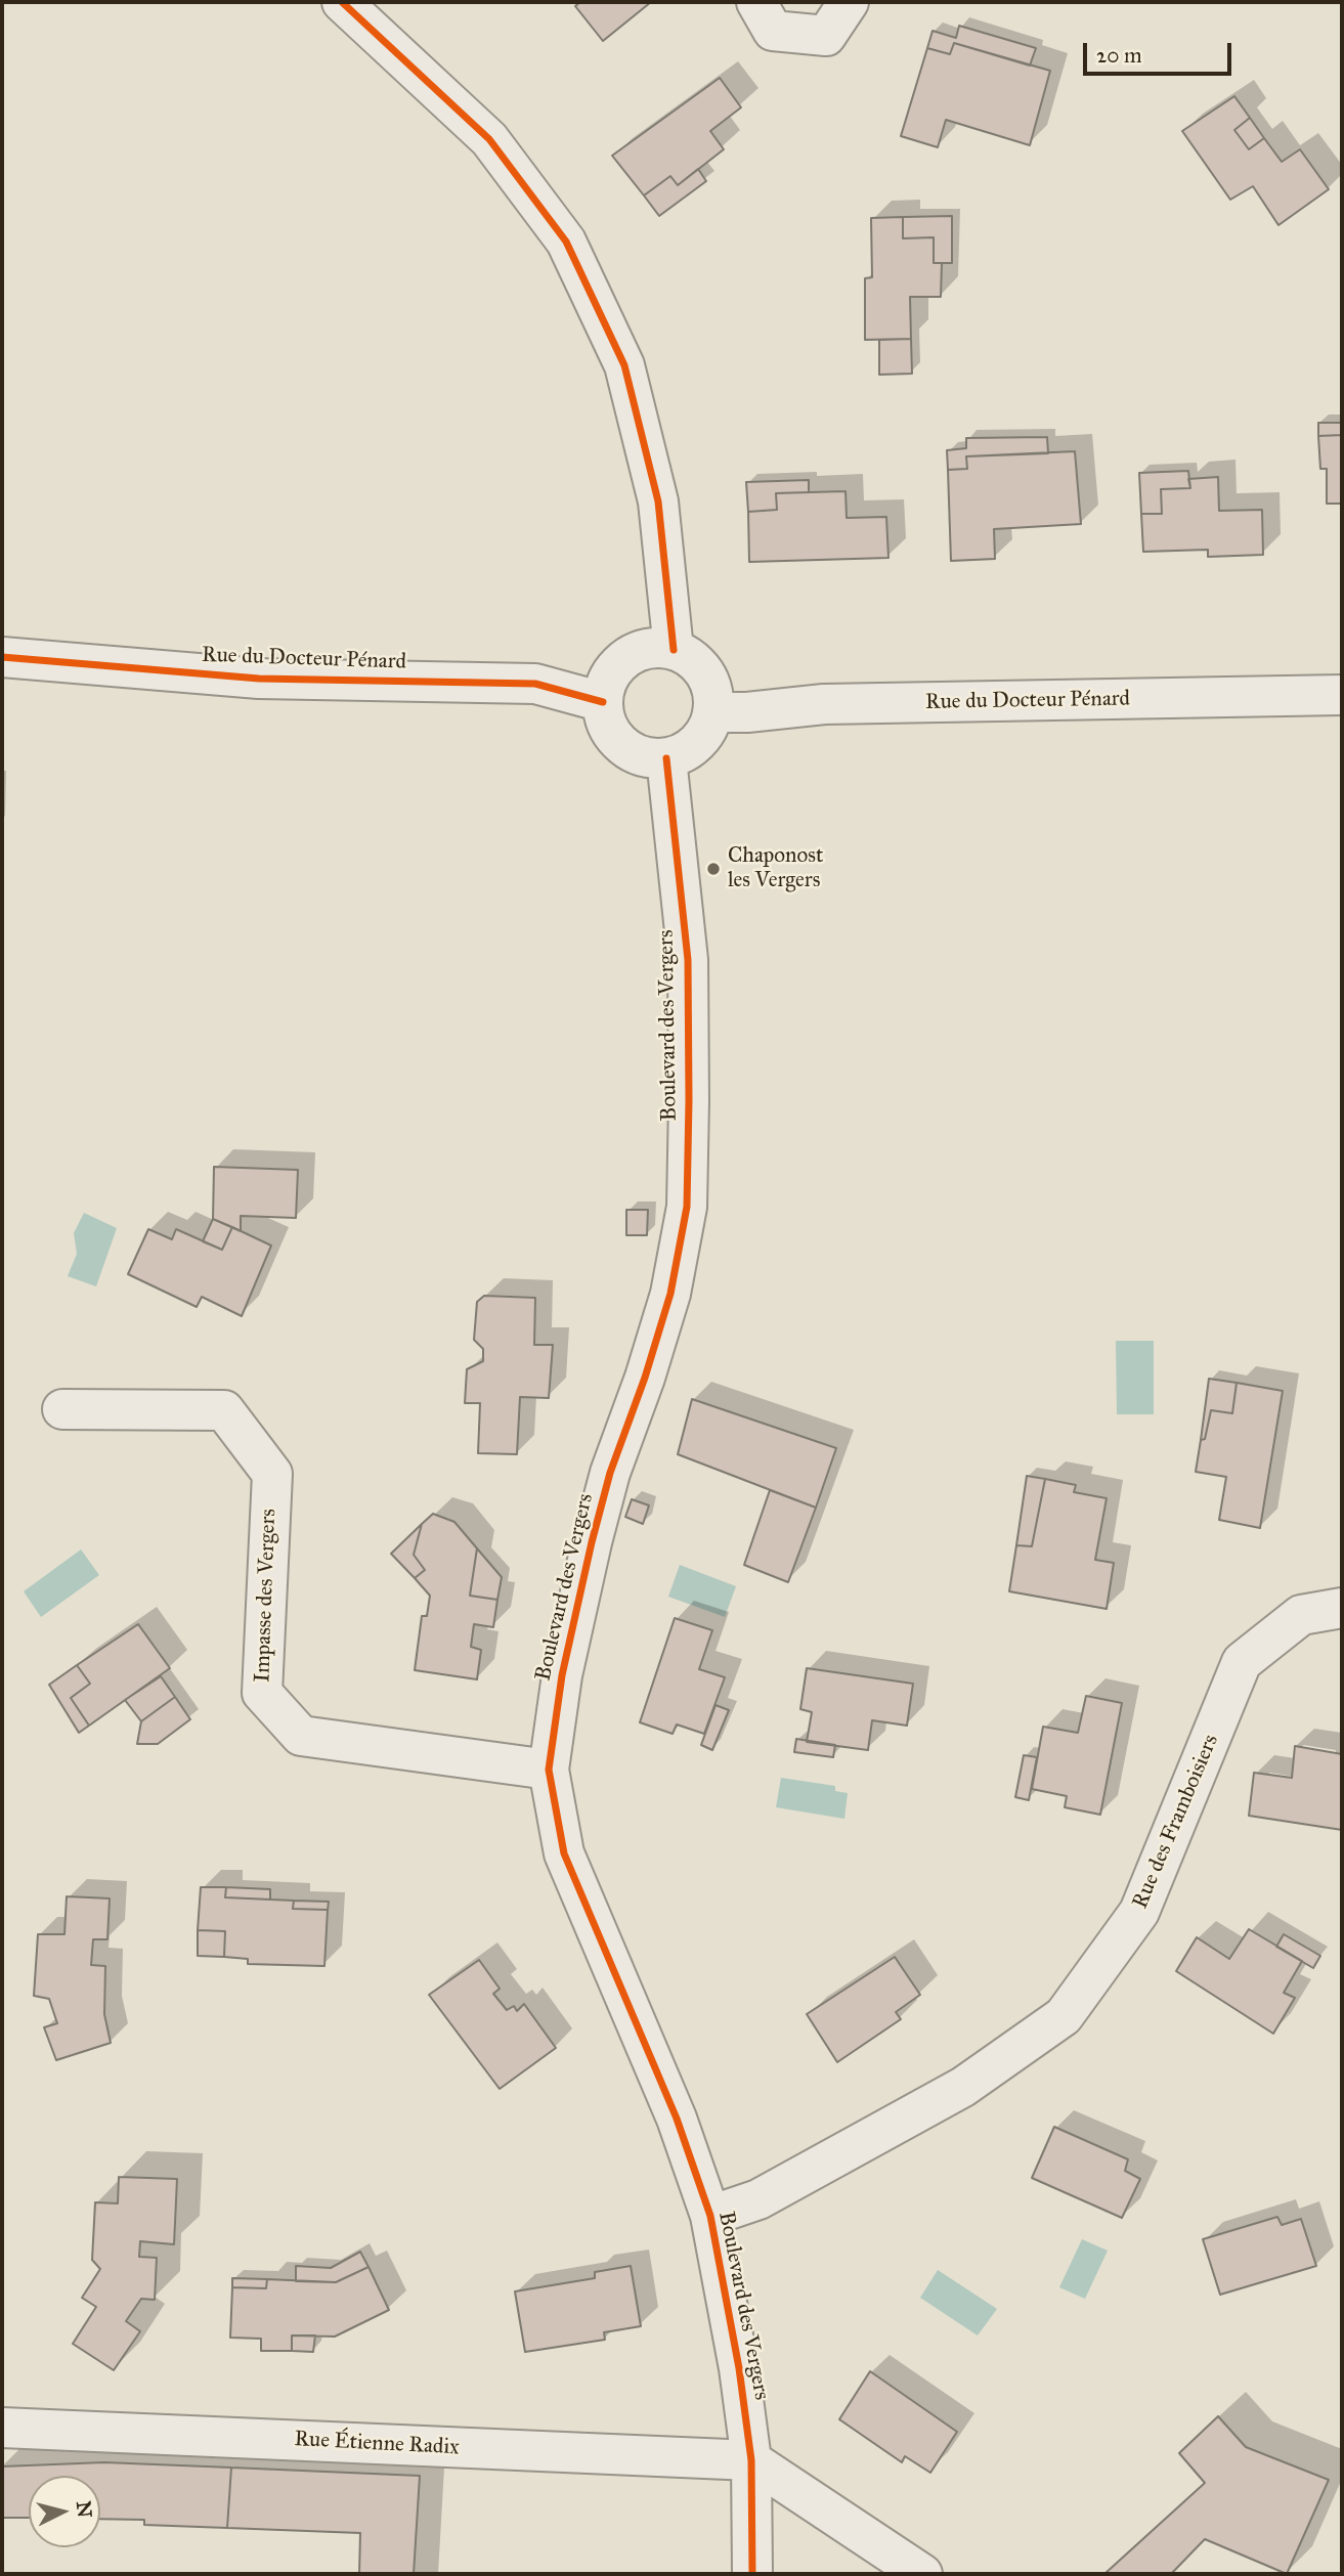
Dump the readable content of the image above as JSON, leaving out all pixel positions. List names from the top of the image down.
{
  "streets": {
    "street": [
      "Rue du Docteur Pénard",
      "Boulevard des Vergers",
      "Impasse des Vergers",
      "Rue des Framboisiers",
      "Rue Étienne Radix"
    ]
  },
  "crossings": [
    ["Rue du Docteur Pénard", "Boulevard des Vergers"],
    ["Boulevard des Vergers", "Impasse des Vergers"],
    ["Boulevard des Vergers", "Rue des Framboisiers"],
    ["Boulevard des Vergers", "Rue Étienne Radix"]
  ],
  "places": ["Chaponost les Vergers"],
  "scale_bar": "20 m",
  "north": "right"
}
